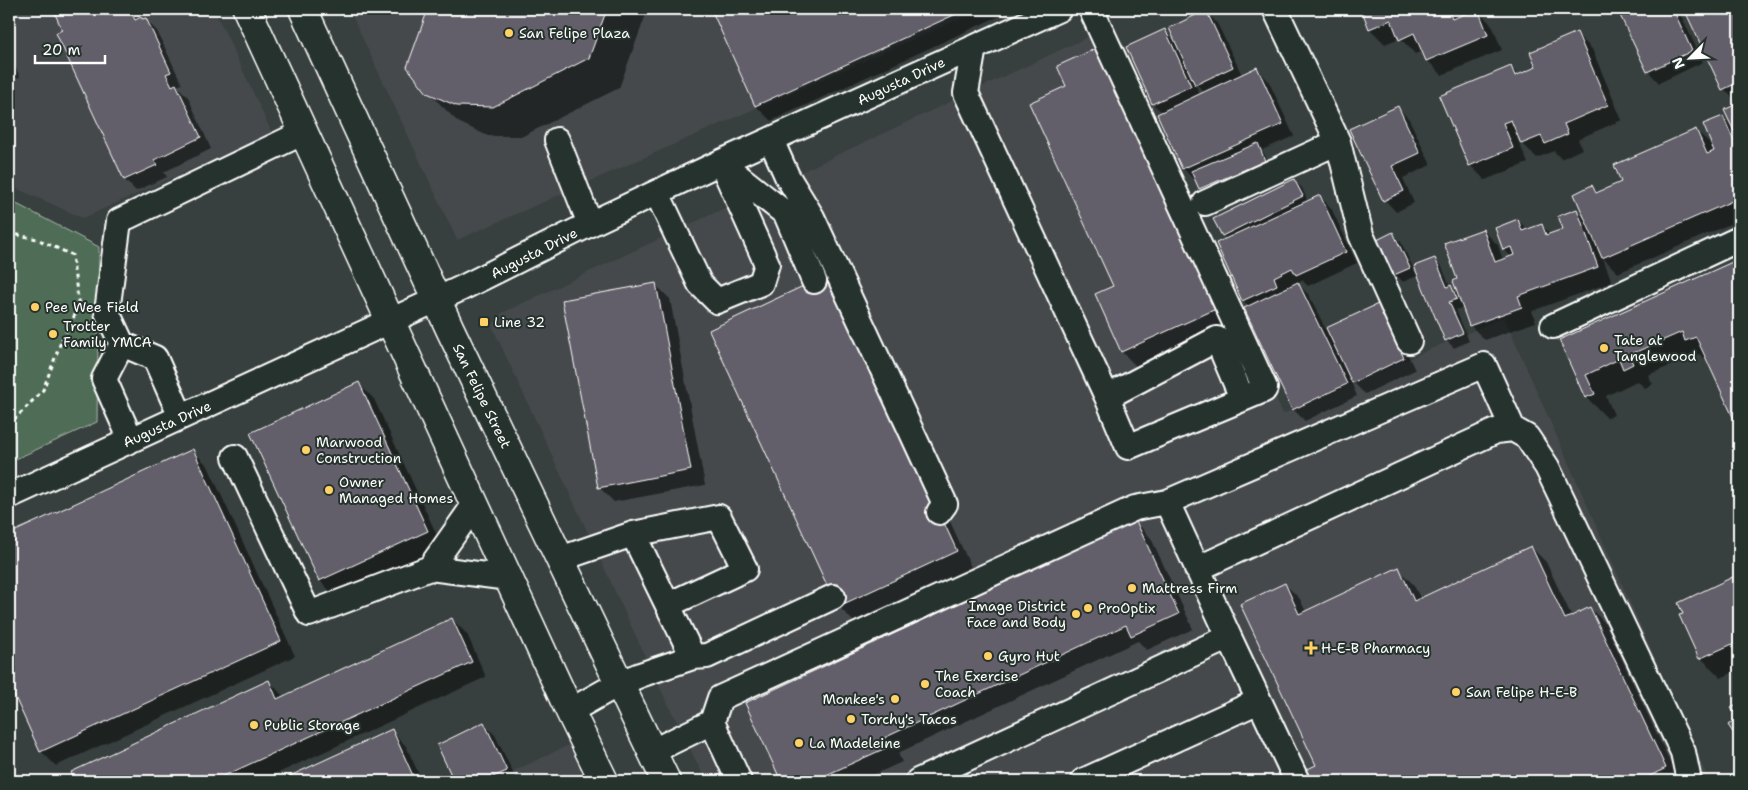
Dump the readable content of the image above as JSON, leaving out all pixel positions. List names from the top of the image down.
{
  "streets": {
    "main road": ["San Felipe Street"],
    "street": ["Augusta Drive"]
  },
  "crossings": [
    ["Augusta Drive", "San Felipe Street"]
  ],
  "places": {
    "other": [
      "San Felipe Plaza",
      "Pee Wee Field",
      "Trotter Family YMCA",
      "Tate at Tanglewood",
      "Marwood Construction",
      "Owner Managed Homes",
      "Mattress Firm",
      "ProOptix",
      "Image District Face and Body",
      "Gyro Hut",
      "The Exercise Coach",
      "San Felipe H-E-B",
      "Monkee's",
      "Torchy's Tacos",
      "Public Storage",
      "La Madeleine"
    ],
    "transit": ["Line 32"],
    "health": ["H-E-B Pharmacy"]
  },
  "scale_bar": "20 m",
  "north": "bottom left"
}
